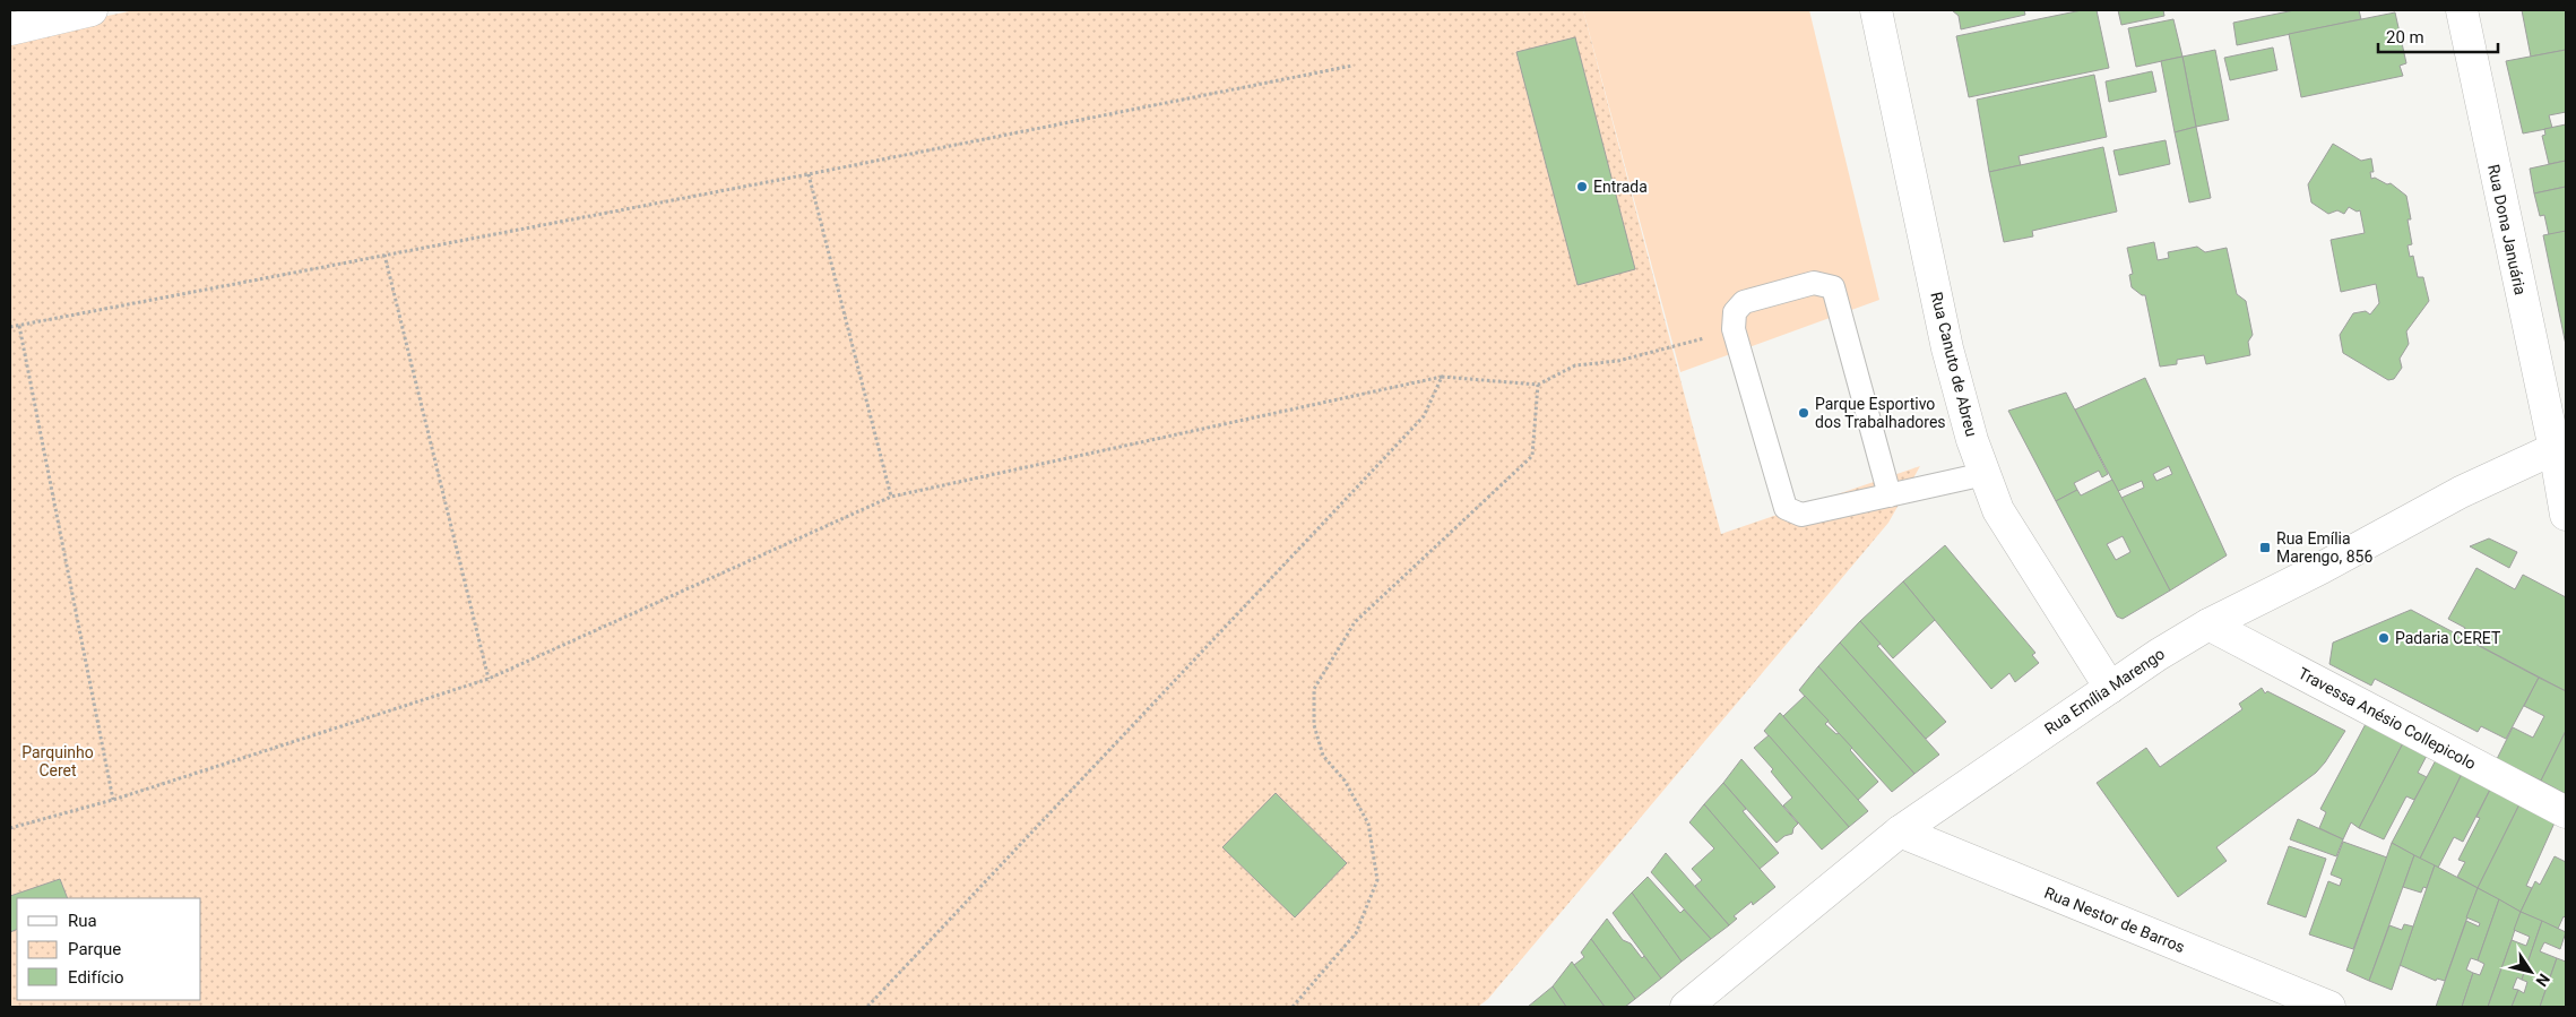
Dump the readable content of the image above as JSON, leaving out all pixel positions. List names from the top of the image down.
{
  "streets": {
    "street": [
      "Rua Dona Januária",
      "Rua Canuto de Abreu",
      "Rua Emília Marengo",
      "Travessa Anésio Collepicolo",
      "Rua Nestor de Barros"
    ]
  },
  "crossings": [
    ["Rua Dona Januária", "Rua Emília Marengo"],
    ["Rua Canuto de Abreu", "Rua Emília Marengo"],
    ["Rua Emília Marengo", "Travessa Anésio Collepicolo"],
    ["Rua Emília Marengo", "Rua Nestor de Barros"]
  ],
  "parks": ["Parquinho Ceret"],
  "places": {
    "other": ["Entrada", "Parque Esportivo dos Trabalhadores", "Padaria CERET"],
    "transit": ["Rua Emília Marengo, 856"]
  },
  "legend": ["Rua", "Parque", "Edifício"],
  "scale_bar": "20 m",
  "north": "bottom right"
}
